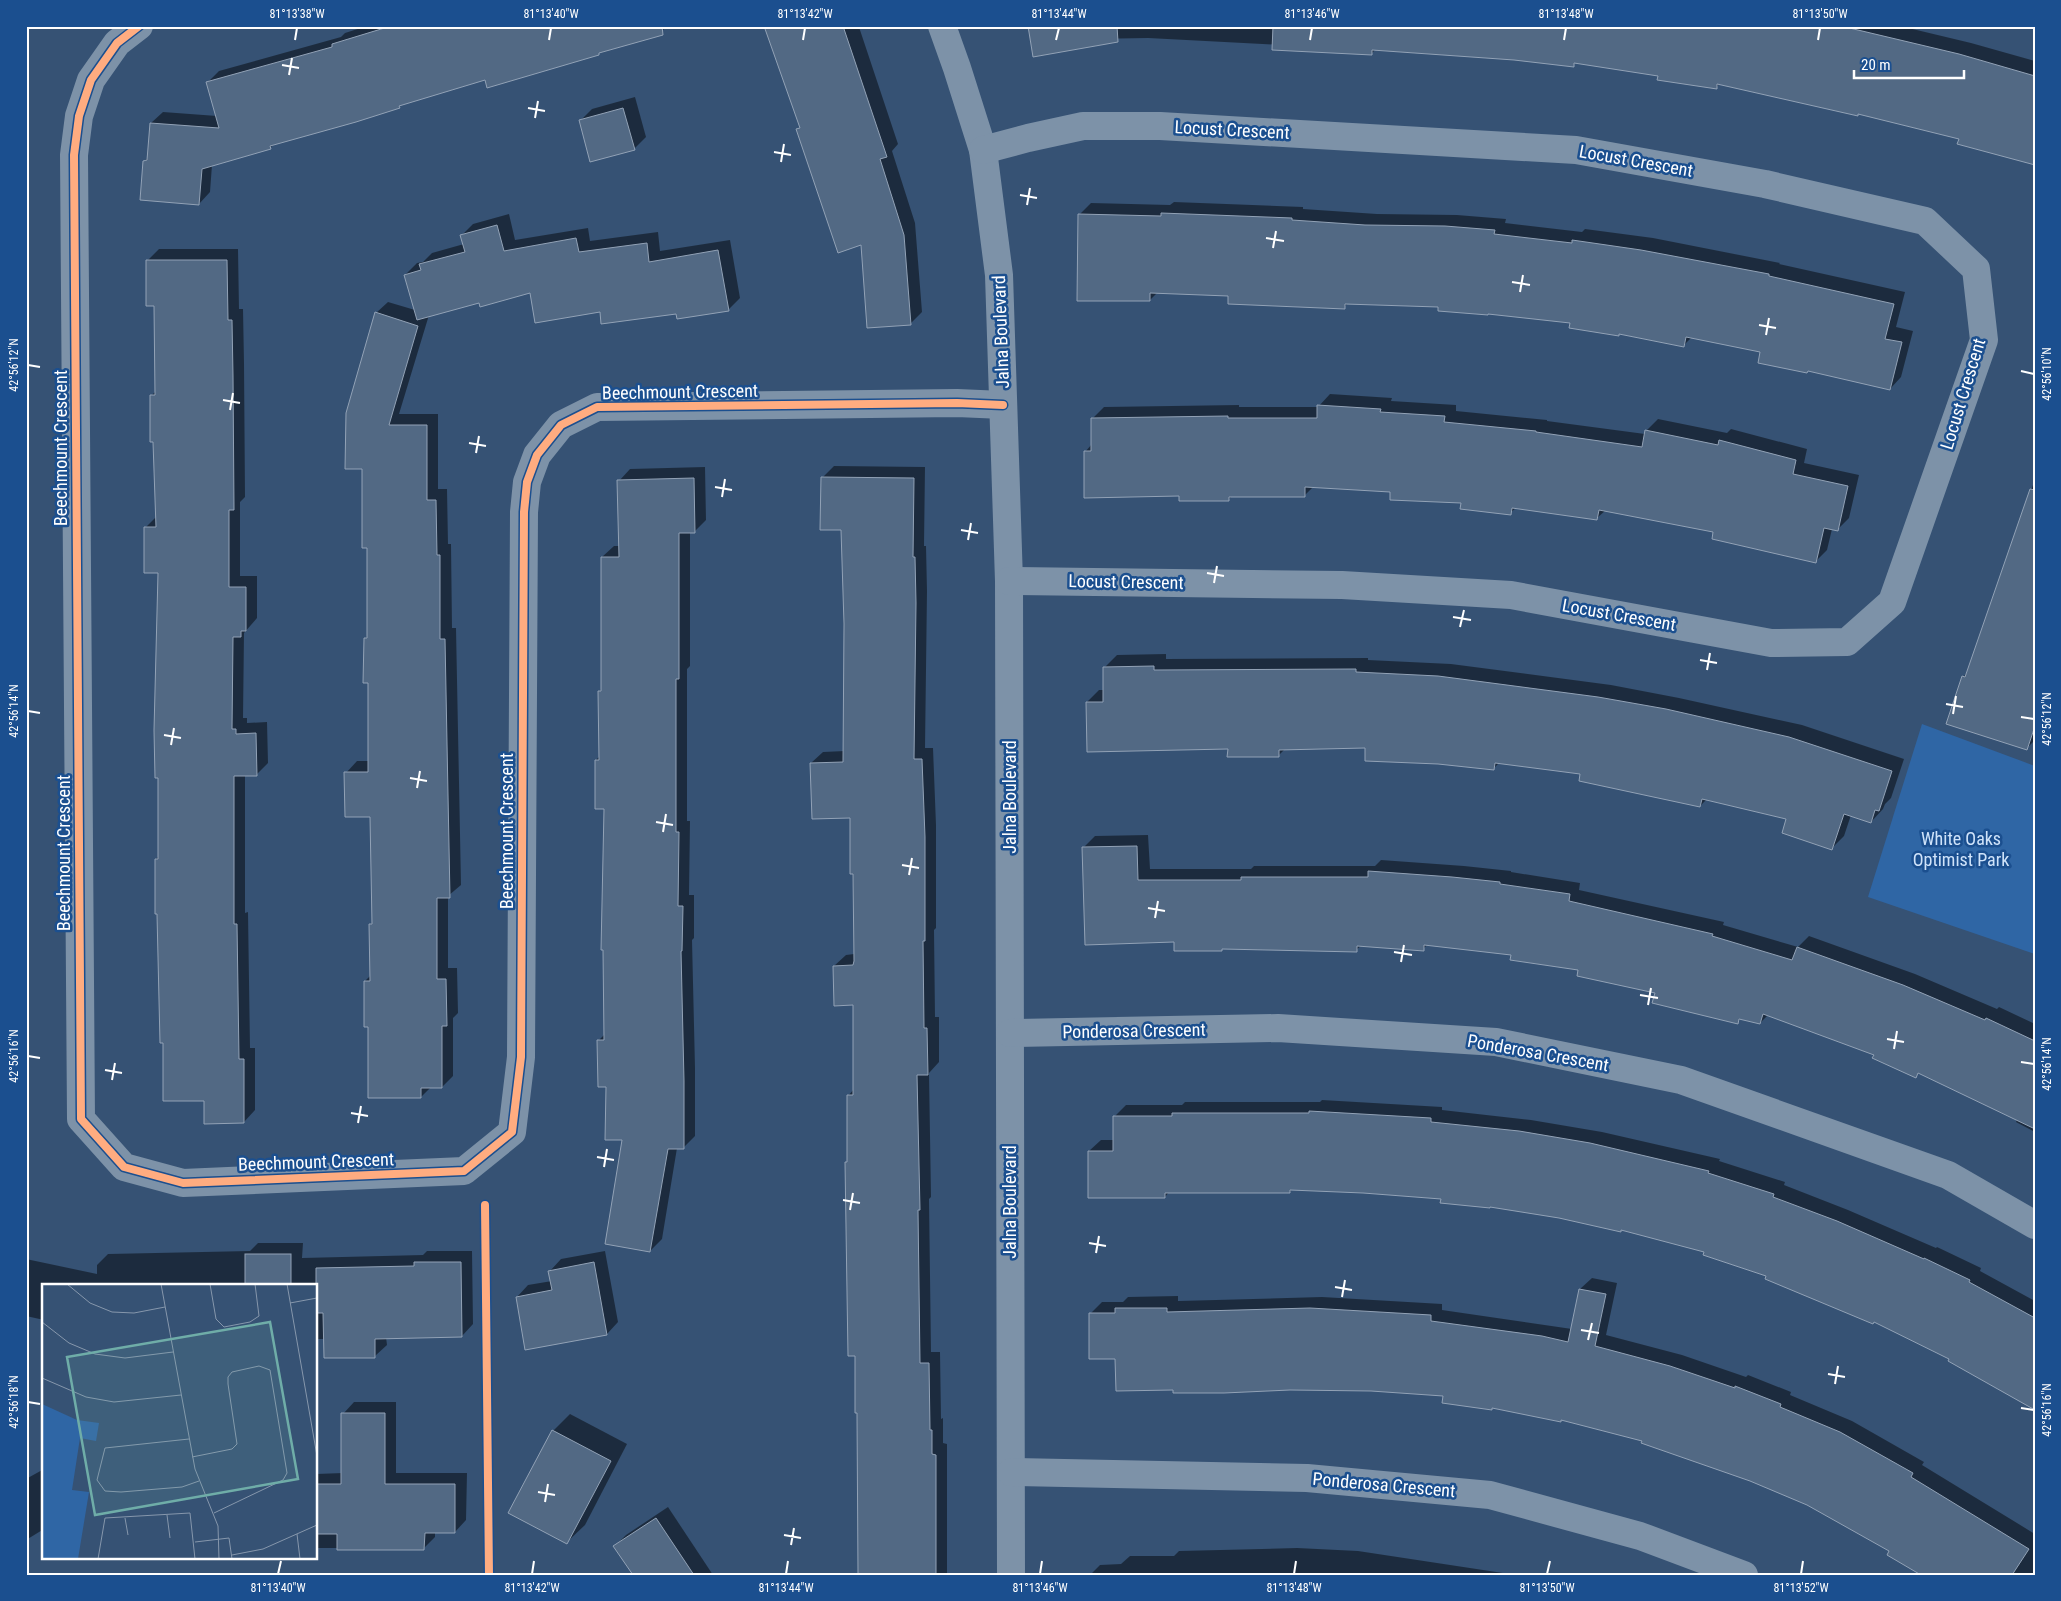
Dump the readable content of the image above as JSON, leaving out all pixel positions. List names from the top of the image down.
{
  "streets": {
    "street": [
      "Locust Crescent",
      "Jalna Boulevard",
      "Beechmount Crescent",
      "Ponderosa Crescent"
    ]
  },
  "crossings": [
    ["Locust Crescent", "Jalna Boulevard"],
    ["Jalna Boulevard", "Beechmount Crescent"],
    ["Jalna Boulevard", "Ponderosa Crescent"]
  ],
  "parks": ["White Oaks Optimist Park"],
  "scale_bar": "20 m",
  "coordinates": [
    "81°13'38\"W",
    "81°13'40\"W",
    "81°13'42\"W",
    "81°13'44\"W",
    "81°13'46\"W",
    "81°13'48\"W",
    "81°13'50\"W",
    "42°56'12\"N",
    "42°56'10\"N",
    "42°56'14\"N",
    "42°56'16\"N",
    "42°56'18\"N",
    "81°13'52\"W"
  ]
}
